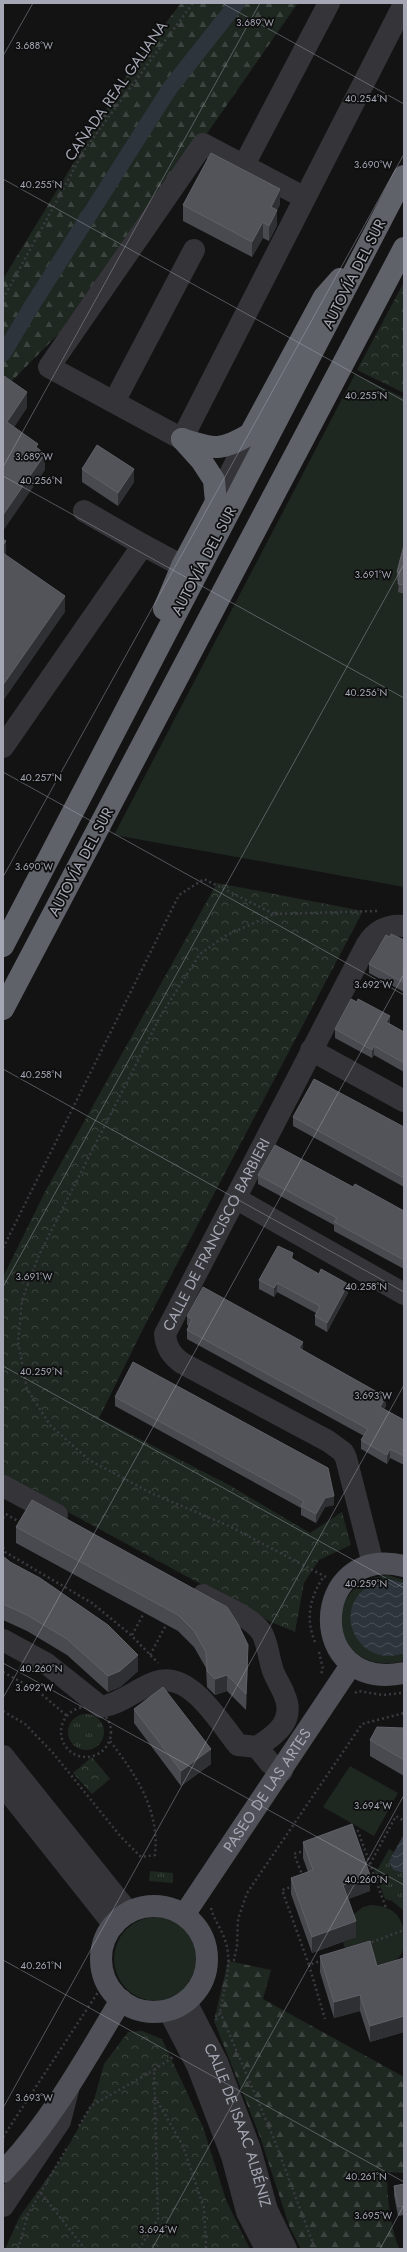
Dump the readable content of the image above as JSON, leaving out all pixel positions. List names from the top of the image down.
{
  "streets": {
    "highway": ["AUTOVÍA DEL SUR"],
    "main road": ["PASEO DE LAS ARTES"],
    "street": ["CALLE DE FRANCISCO BARBIERI", "CALLE DE ISAAC ALBÉNIZ"],
    "path": ["CAÑADA REAL GALIANA"]
  },
  "crossings": [
    ["PASEO DE LAS ARTES", "CALLE DE ISAAC ALBÉNIZ"]
  ],
  "coordinates": [
    "3.689°W",
    "3.688°W",
    "40.254°N",
    "3.690°W",
    "40.255°N",
    "40.256°N",
    "3.691°W",
    "40.257°N",
    "3.692°W",
    "40.258°N",
    "40.259°N",
    "3.693°W",
    "40.260°N",
    "3.694°W",
    "40.261°N",
    "3.695°W"
  ]
}
